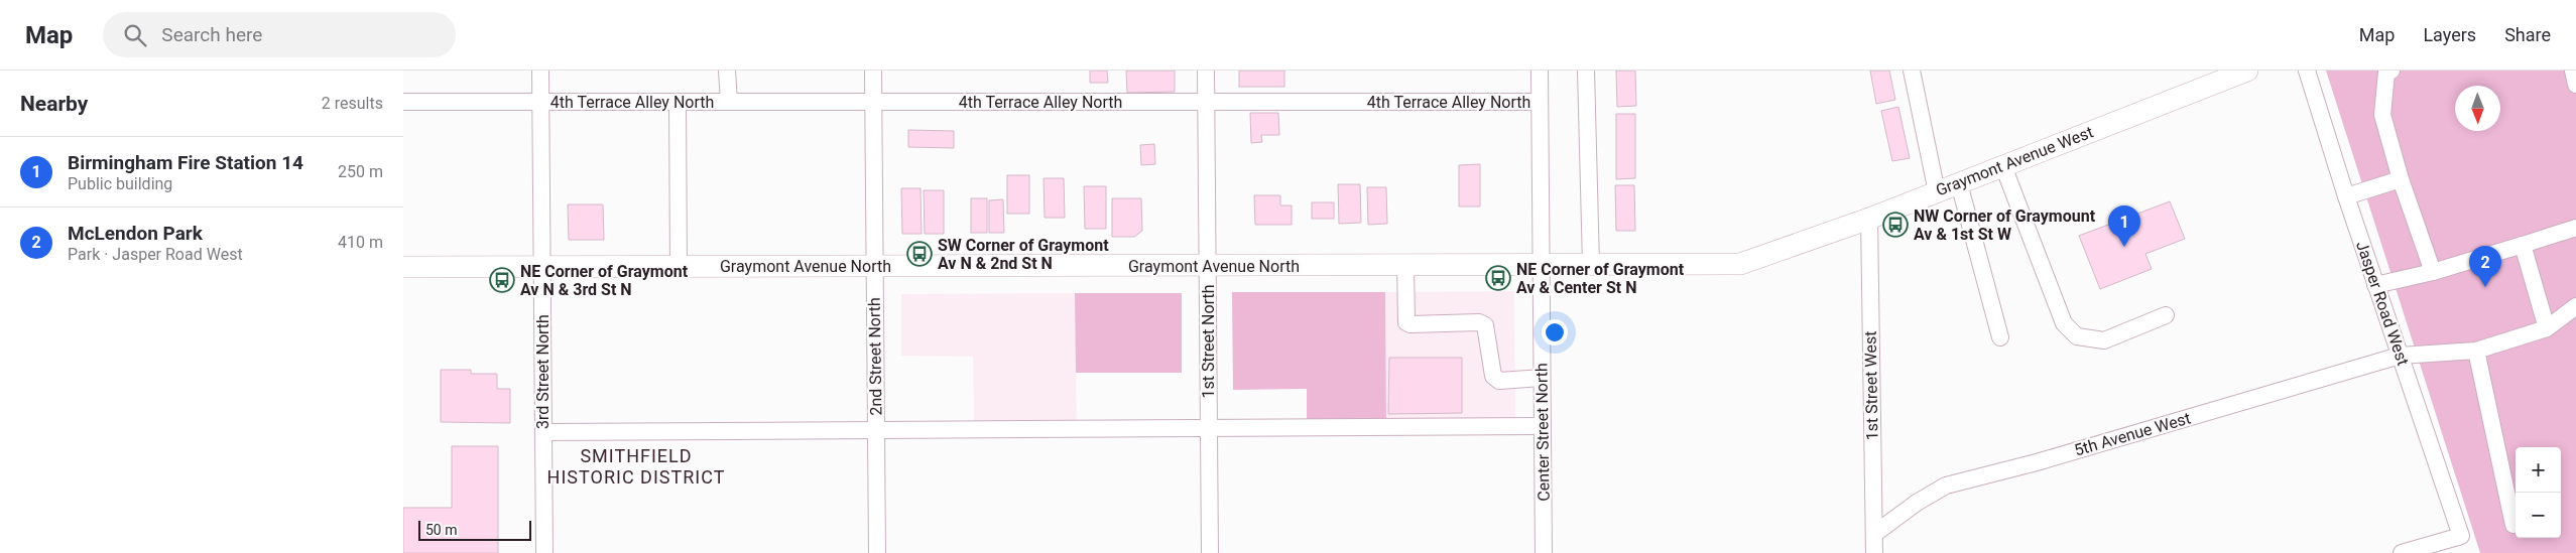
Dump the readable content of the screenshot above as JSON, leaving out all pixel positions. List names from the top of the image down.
{
  "streets": {
    "main road": ["Graymont Avenue West", "Graymont Avenue North"],
    "street": [
      "4th Terrace Alley North",
      "Jasper Road West",
      "1st Street North",
      "2nd Street North",
      "3rd Street North",
      "1st Street West",
      "Center Street North",
      "5th Avenue West"
    ]
  },
  "crossings": [
    ["4th Terrace Alley North", "1st Street North"],
    ["4th Terrace Alley North", "2nd Street North"],
    ["4th Terrace Alley North", "3rd Street North"],
    ["4th Terrace Alley North", "Center Street North"],
    ["Graymont Avenue West", "Graymont Avenue North"],
    ["Graymont Avenue West", "1st Street West"],
    ["Graymont Avenue West", "Center Street North"],
    ["Graymont Avenue North", "1st Street North"],
    ["Graymont Avenue North", "2nd Street North"],
    ["Graymont Avenue North", "3rd Street North"],
    ["Graymont Avenue North", "Center Street North"],
    ["Jasper Road West", "5th Avenue West"],
    ["1st Street West", "5th Avenue West"]
  ],
  "districts": ["SMITHFIELD HISTORIC DISTRICT"],
  "places": {
    "bus stop": [
      "NW Corner of Graymount Av & 1st St W",
      "SW Corner of Graymont Av N & 2nd St N",
      "NE Corner of Graymont Av & Center St N",
      "NE Corner of Graymont Av N & 3rd St N"
    ]
  },
  "scale_bar": "50 m",
  "north": "bottom",
  "page": {
    "header": "Map",
    "search": "Search here",
    "nav": ["Map", "Layers", "Share"],
    "heading": ["Nearby", "2 results"],
    "list": [
      {
        "mark": "1",
        "name": "Birmingham Fire Station 14",
        "note": "Public building",
        "value": "250 m"
      },
      {
        "mark": "2",
        "name": "McLendon Park",
        "note": "Park · Jasper Road West",
        "value": "410 m"
      }
    ],
    "pins": ["1", "2"],
    "map_buttons": ["+", "−"],
    "scale": "50 m"
  }
}
